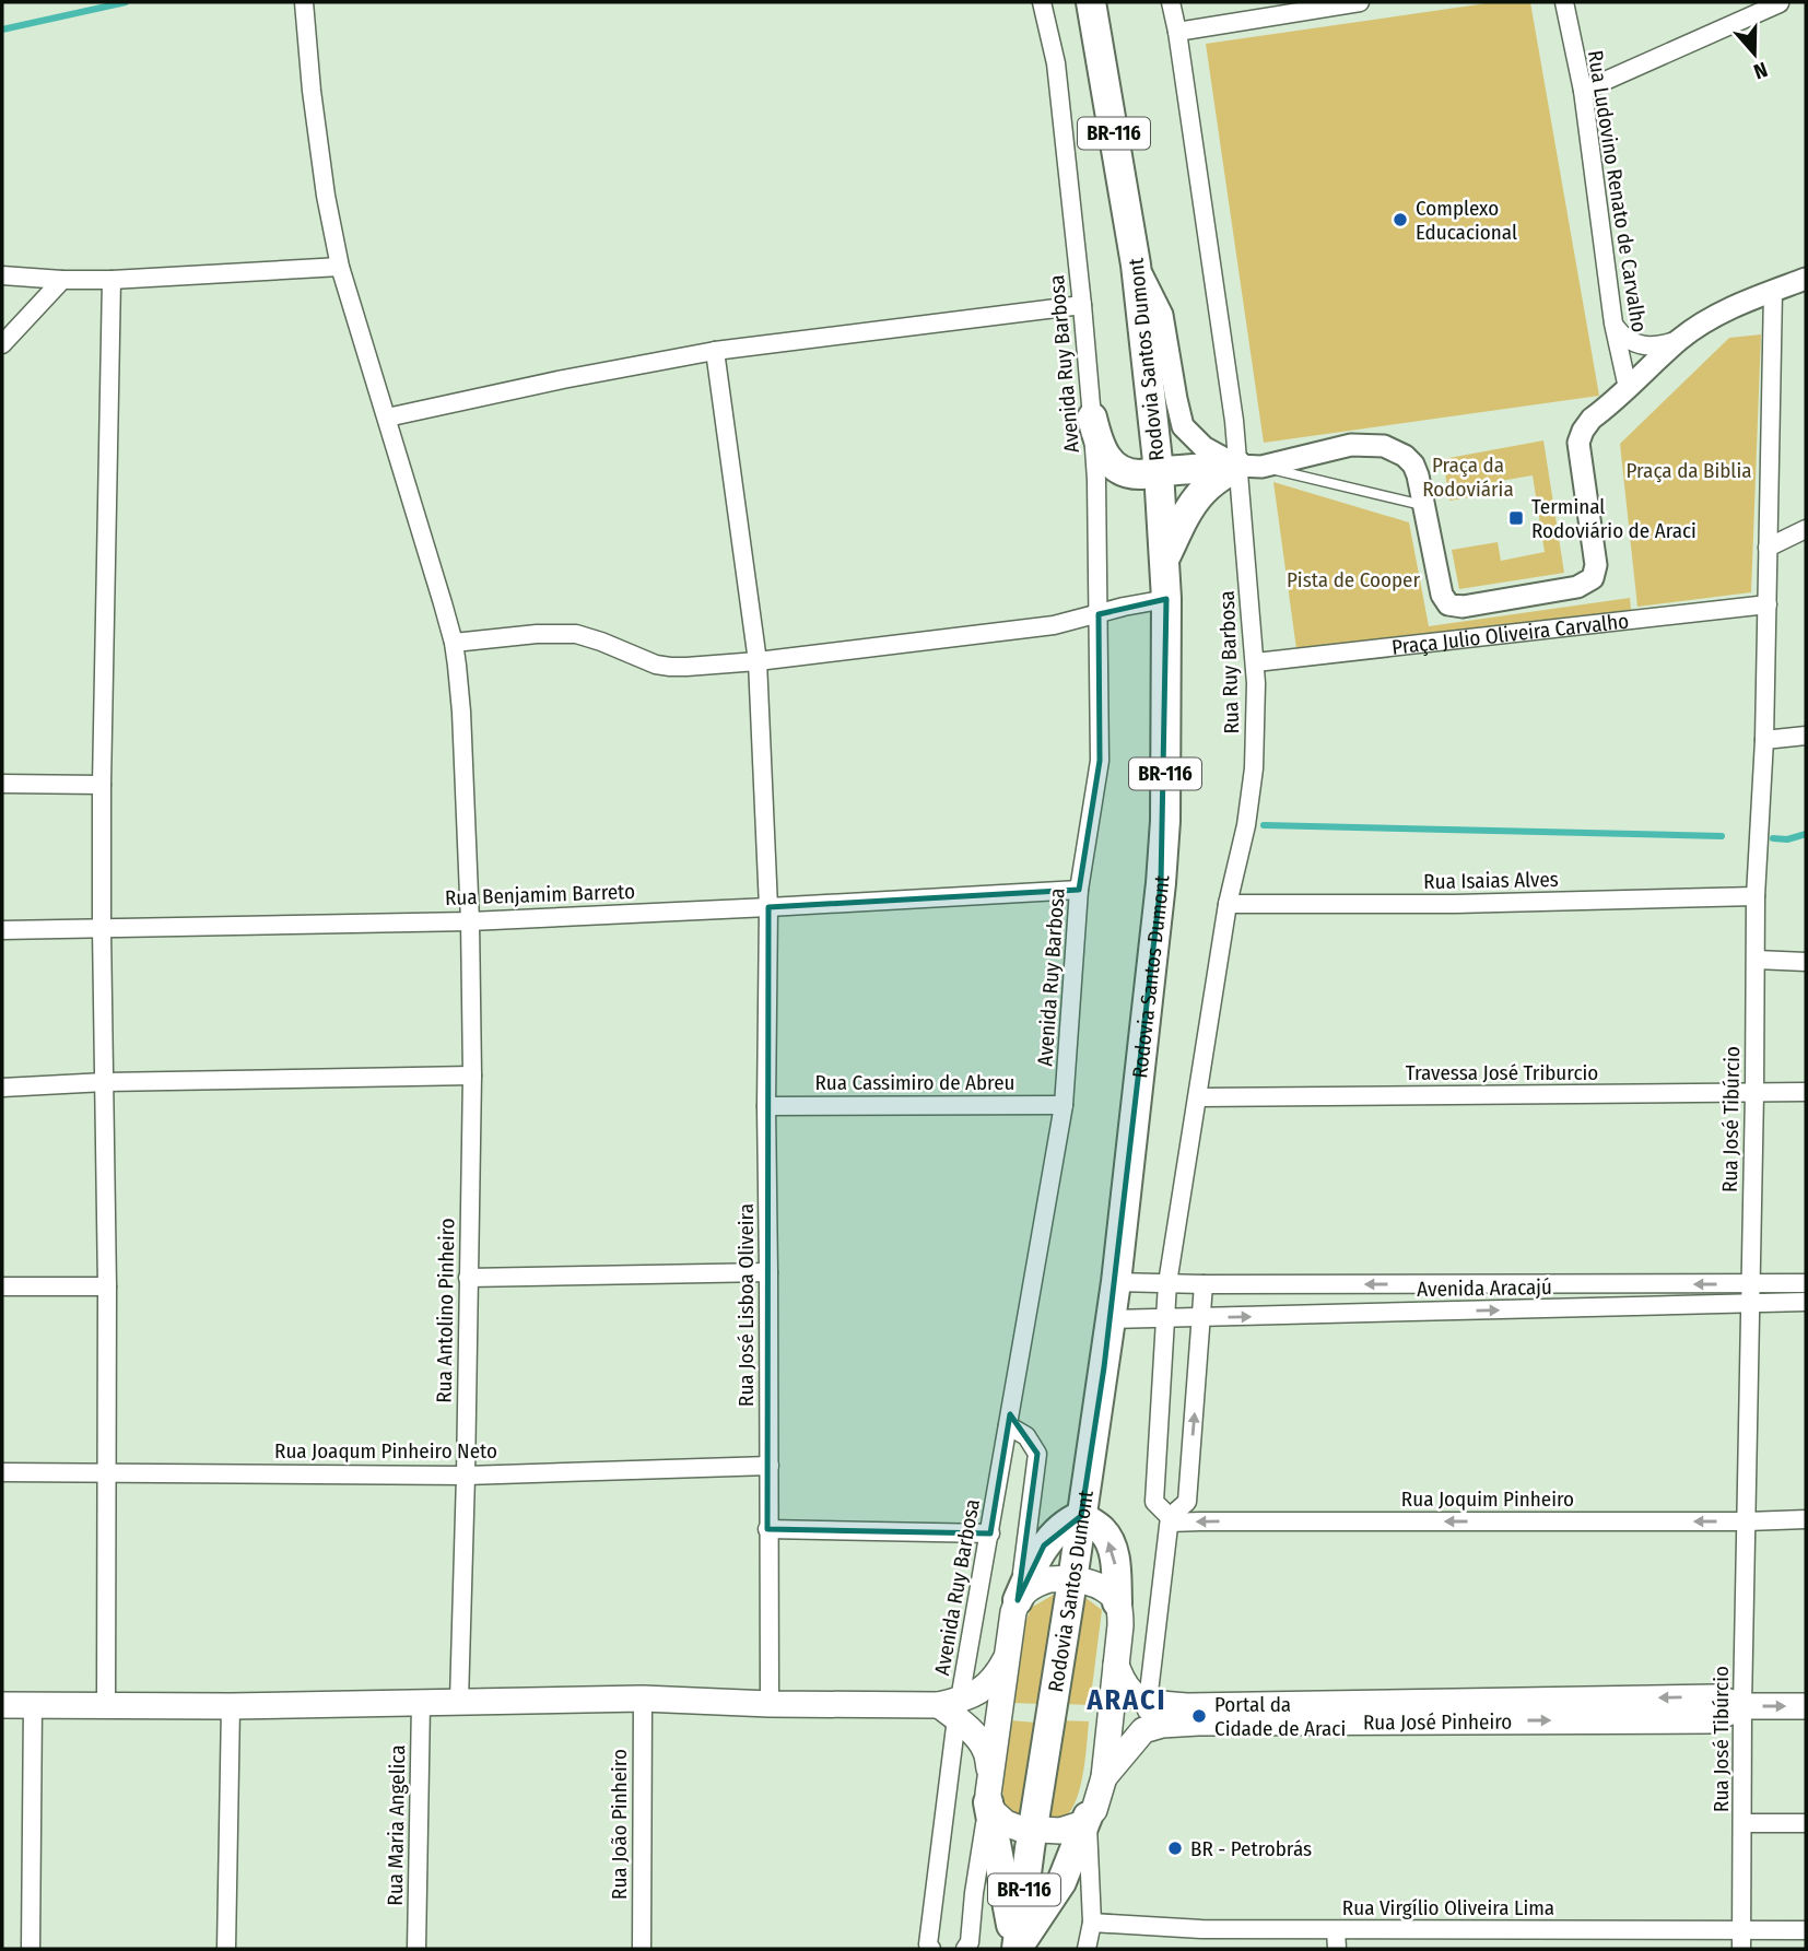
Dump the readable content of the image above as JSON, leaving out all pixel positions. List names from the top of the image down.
{
  "streets": {
    "highway": ["BR-116", "Rodovia Santos Dumont"],
    "main road": ["Rua José Pinheiro"],
    "street": [
      "Rua Ludovino Renato de Carvalho",
      "Avenida Ruy Barbosa",
      "Praça Julio Oliveira Carvalho",
      "Rua Ruy Barbosa",
      "Rua Isaias Alves",
      "Rua Benjamim Barreto",
      "Travessa José Triburcio",
      "Rua Cassimiro de Abreu",
      "Rua José Tibúrcio",
      "Avenida Aracajú",
      "Rua José Lisboa Oliveira",
      "Rua Antolino Pinheiro",
      "Rua Joaqum Pinheiro Neto",
      "Rua Joquim Pinheiro",
      "Rua João Pinheiro",
      "Rua Maria Angelica",
      "Rua Virgílio Oliveira Lima"
    ]
  },
  "crossings": [
    ["Rua Ludovino Renato de Carvalho", "Praça Julio Oliveira Carvalho"],
    ["Rodovia Santos Dumont", "Avenida Aracajú"],
    ["Avenida Ruy Barbosa", "Rua Benjamim Barreto"],
    ["Avenida Ruy Barbosa", "Rua Cassimiro de Abreu"],
    ["Praça Julio Oliveira Carvalho", "Rua Ruy Barbosa"],
    ["Praça Julio Oliveira Carvalho", "Rua José Tibúrcio"],
    ["Rua Ruy Barbosa", "Rua Isaias Alves"],
    ["Rua Ruy Barbosa", "Travessa José Triburcio"],
    ["Rua Ruy Barbosa", "Avenida Aracajú"],
    ["Rua Ruy Barbosa", "Rua Joquim Pinheiro"],
    ["Rua Isaias Alves", "Rua José Tibúrcio"],
    ["Rua Benjamim Barreto", "Rua José Lisboa Oliveira"],
    ["Rua Benjamim Barreto", "Rua Antolino Pinheiro"],
    ["Travessa José Triburcio", "Rua José Tibúrcio"],
    ["Rua Cassimiro de Abreu", "Rua José Lisboa Oliveira"],
    ["Rua José Tibúrcio", "Avenida Aracajú"],
    ["Rua José Tibúrcio", "Rua Joquim Pinheiro"],
    ["Rua José Tibúrcio", "Rua José Pinheiro"],
    ["Rua José Tibúrcio", "Rua Virgílio Oliveira Lima"],
    ["Rua José Lisboa Oliveira", "Rua Joaqum Pinheiro Neto"],
    ["Rua Antolino Pinheiro", "Rua Joaqum Pinheiro Neto"]
  ],
  "one_way": ["Rua Joquim Pinheiro"],
  "districts": ["ARACI"],
  "parks": ["Praça da Rodoviária", "Praça da Biblia", "Pista de Cooper"],
  "places": {
    "other": ["Complexo Educacional", "Portal da Cidade de Araci", "BR - Petrobrás"],
    "transit": ["Terminal Rodoviário de Araci"]
  },
  "north": "bottom"
}
